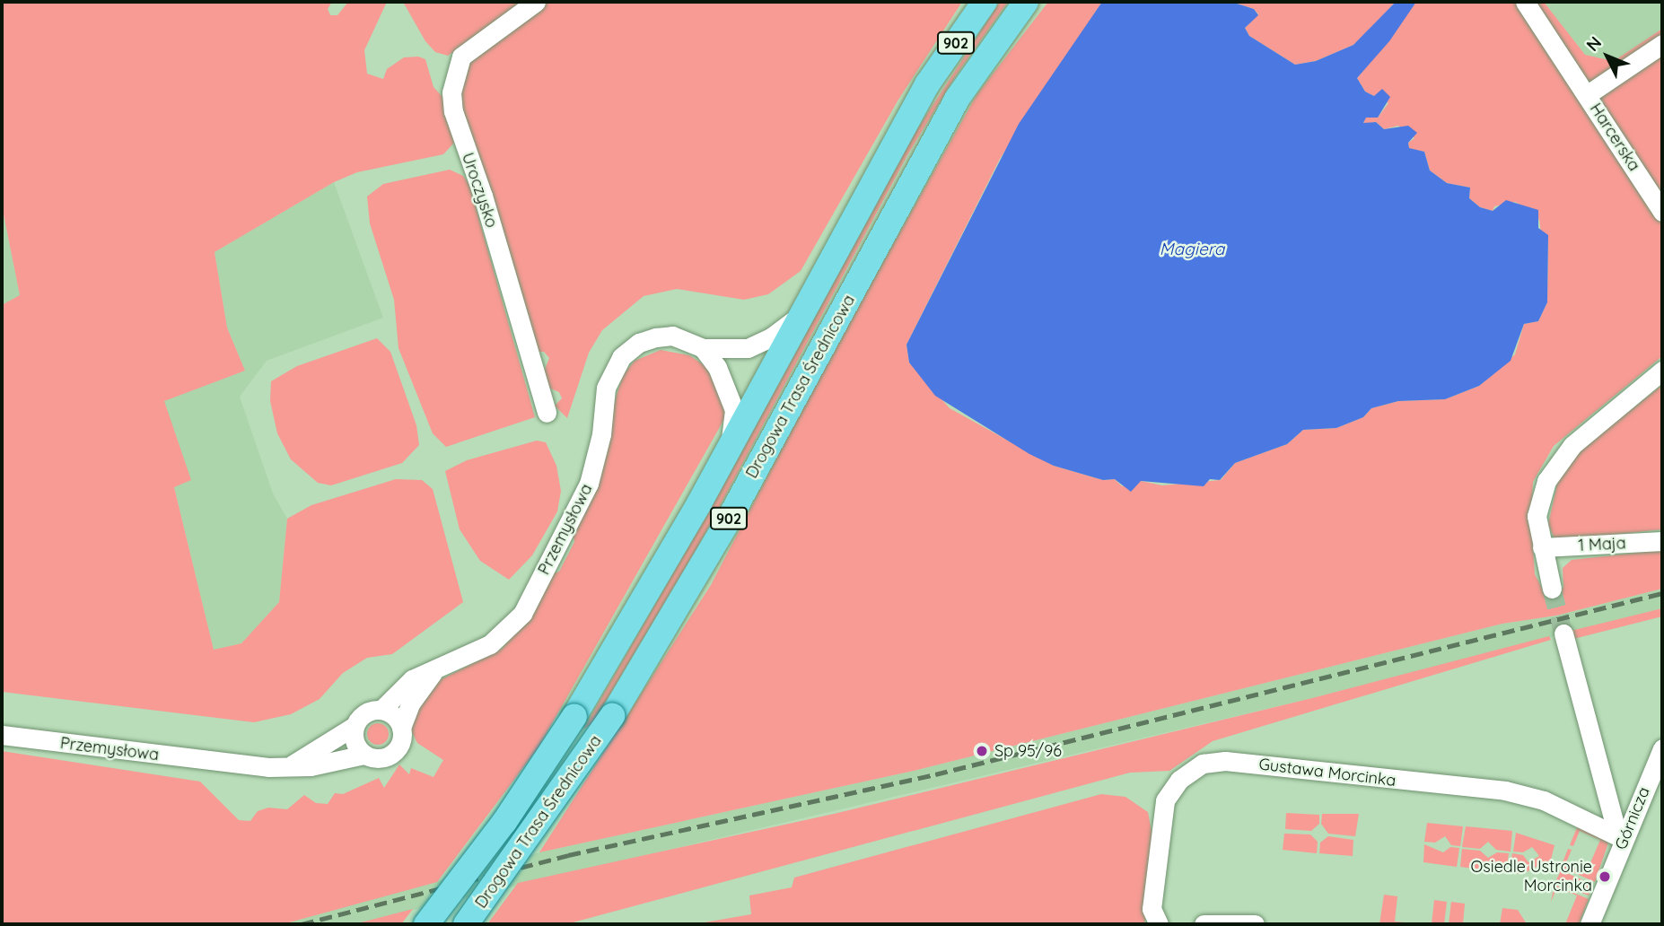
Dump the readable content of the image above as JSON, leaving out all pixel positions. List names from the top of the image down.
{
  "streets": {
    "main road": ["902", "Drogowa Trasa Średnicowa"],
    "street": [
      "Harcerska",
      "Uroczysko",
      "Przemysłowa",
      "1 Maja",
      "Gustawa Morcinka",
      "Górnicza"
    ]
  },
  "crossings": [
    ["Gustawa Morcinka", "Górnicza"]
  ],
  "water": ["Magiera"],
  "places": ["Sp 95/96", "Osiedle Ustronie Morcinka"],
  "north": "top left"
}
